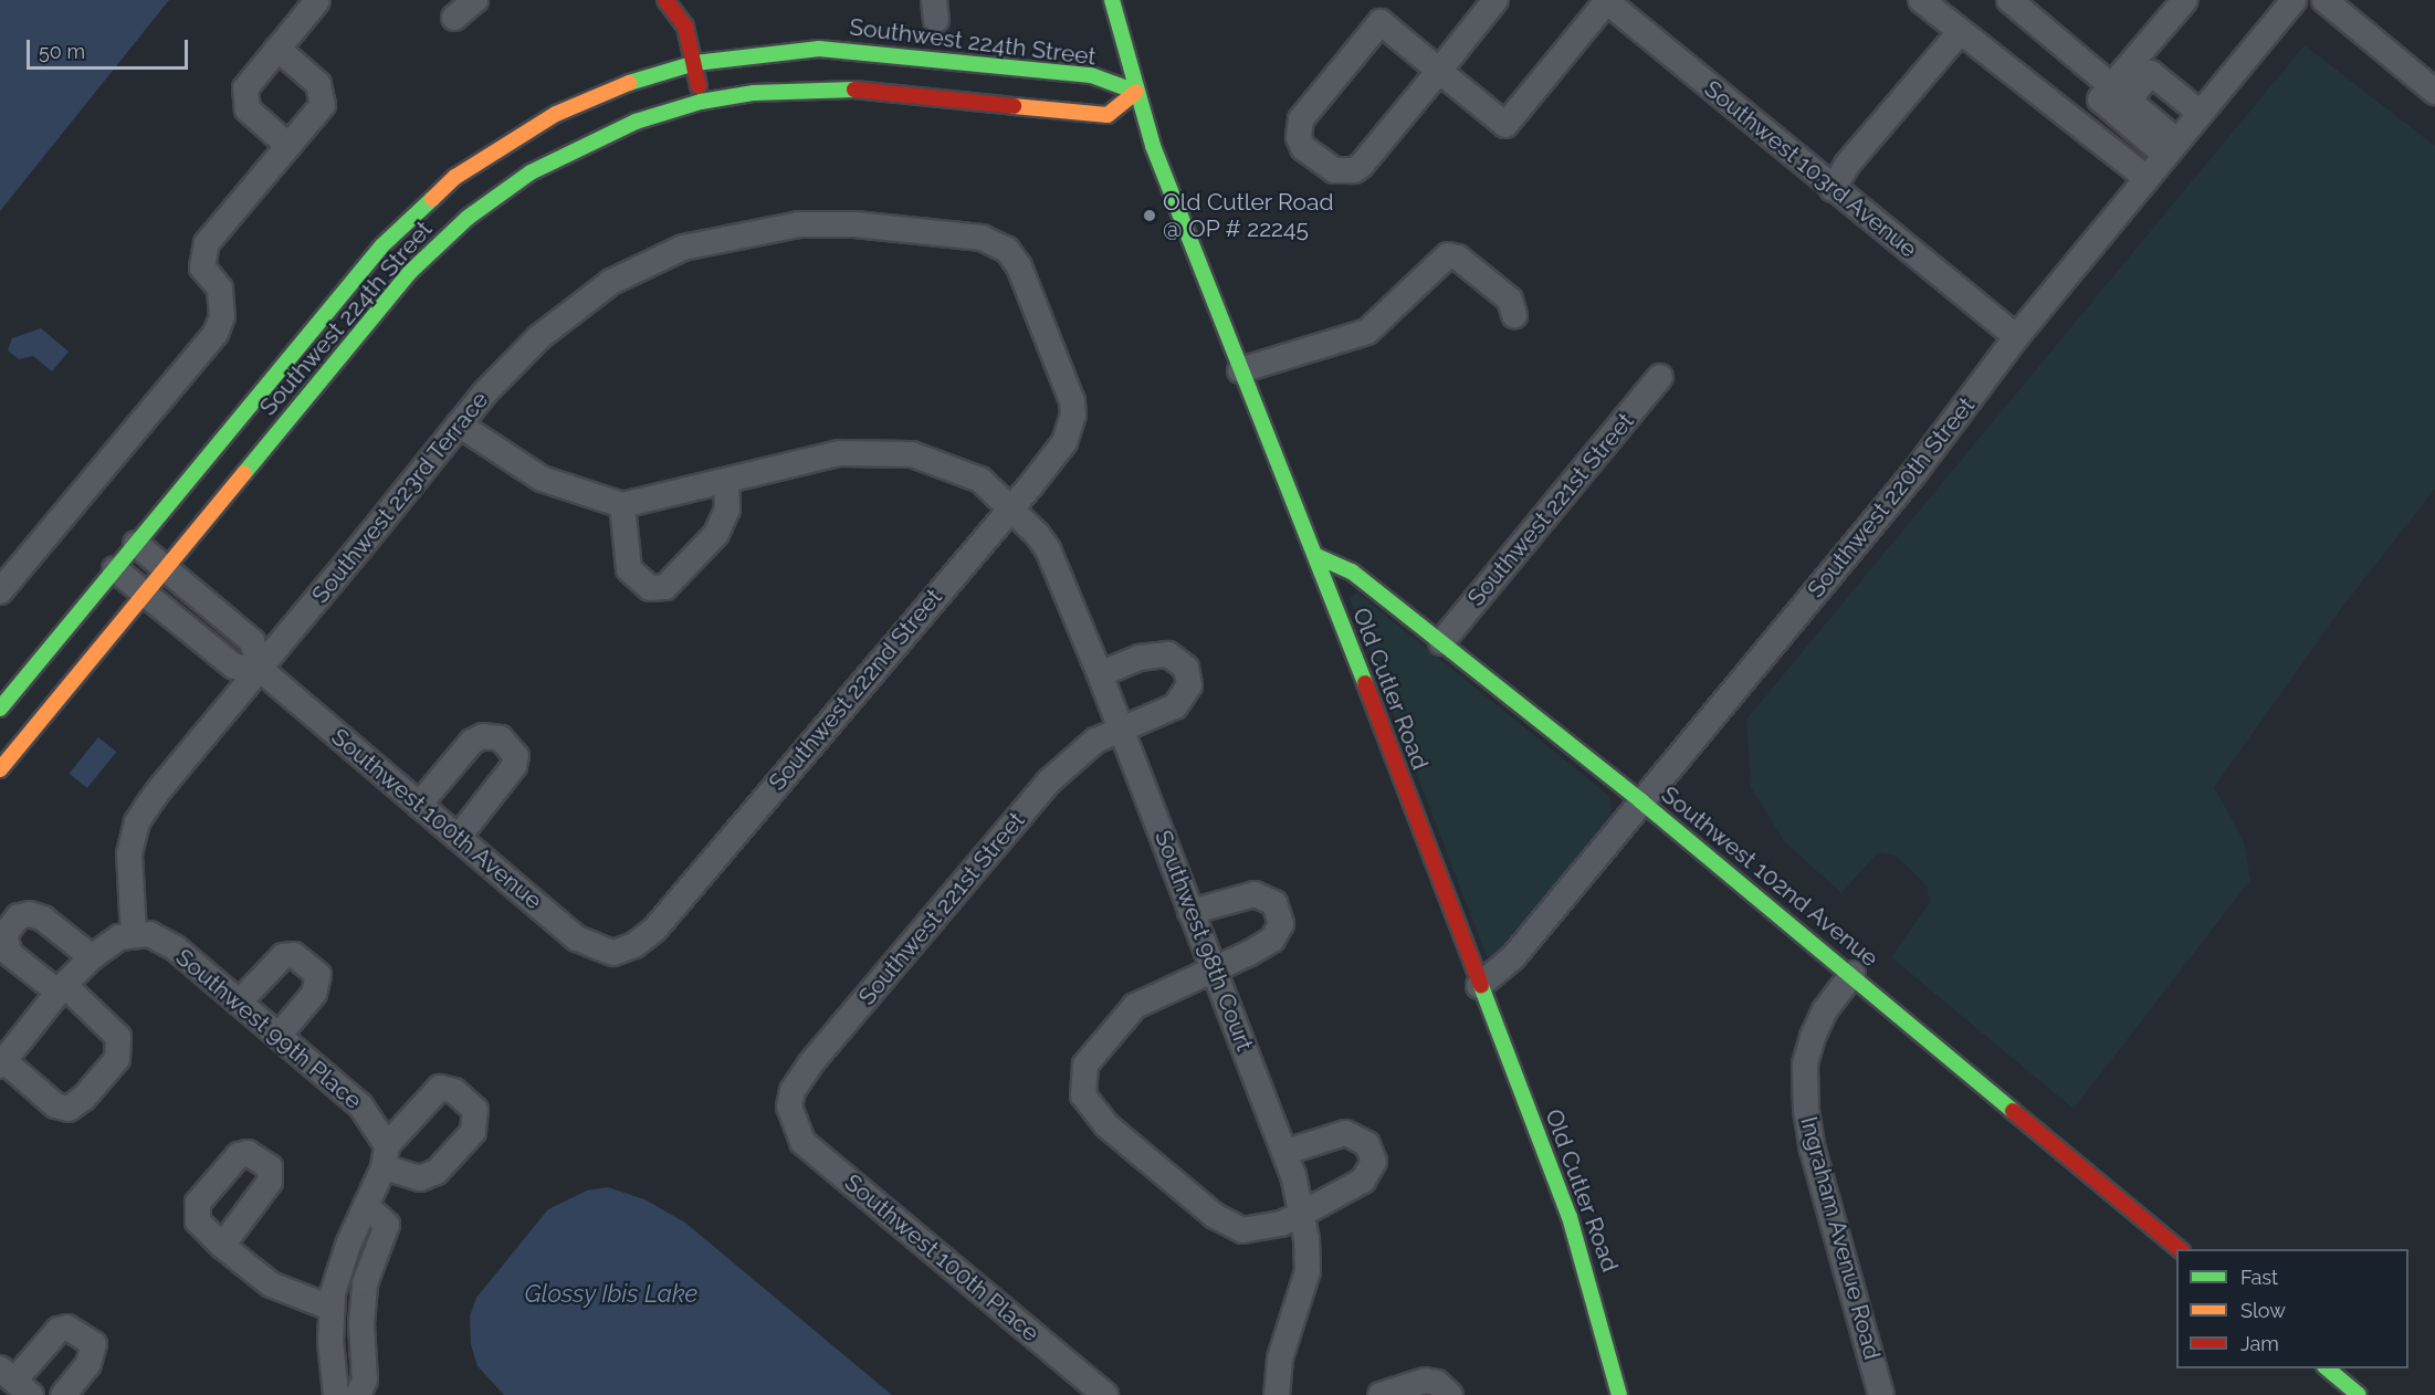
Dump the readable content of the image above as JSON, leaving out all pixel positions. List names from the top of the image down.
{
  "streets": {
    "street": [
      "Southwest 224th Street",
      "Southwest 103rd Avenue",
      "Southwest 223rd Terrace",
      "Southwest 220th Street",
      "Southwest 221st Street",
      "Old Cutler Road",
      "Southwest 222nd Street",
      "Southwest 100th Avenue",
      "Southwest 102nd Avenue",
      "Southwest 98th Court",
      "Southwest 99th Place",
      "Ingraham Avenue Road",
      "Southwest 100th Place"
    ]
  },
  "crossings": [
    ["Southwest 224th Street", "Old Cutler Road"],
    ["Southwest 224th Street", "Southwest 100th Avenue"],
    ["Southwest 103rd Avenue", "Southwest 220th Street"],
    ["Southwest 223rd Terrace", "Southwest 222nd Street"],
    ["Southwest 223rd Terrace", "Southwest 100th Avenue"],
    ["Southwest 223rd Terrace", "Southwest 99th Place"],
    ["Southwest 220th Street", "Old Cutler Road"],
    ["Southwest 220th Street", "Southwest 102nd Avenue"],
    ["Southwest 221st Street", "Southwest 102nd Avenue"],
    ["Southwest 221st Street", "Southwest 98th Court"],
    ["Southwest 221st Street", "Southwest 100th Place"],
    ["Old Cutler Road", "Southwest 102nd Avenue"],
    ["Southwest 222nd Street", "Southwest 100th Avenue"],
    ["Southwest 222nd Street", "Southwest 98th Court"],
    ["Southwest 102nd Avenue", "Ingraham Avenue Road"]
  ],
  "water": ["Glossy Ibis Lake"],
  "places": ["Old Cutler Road @ OP # 22245"],
  "legend": ["Fast", "Slow", "Jam"],
  "scale_bar": "50 m"
}
